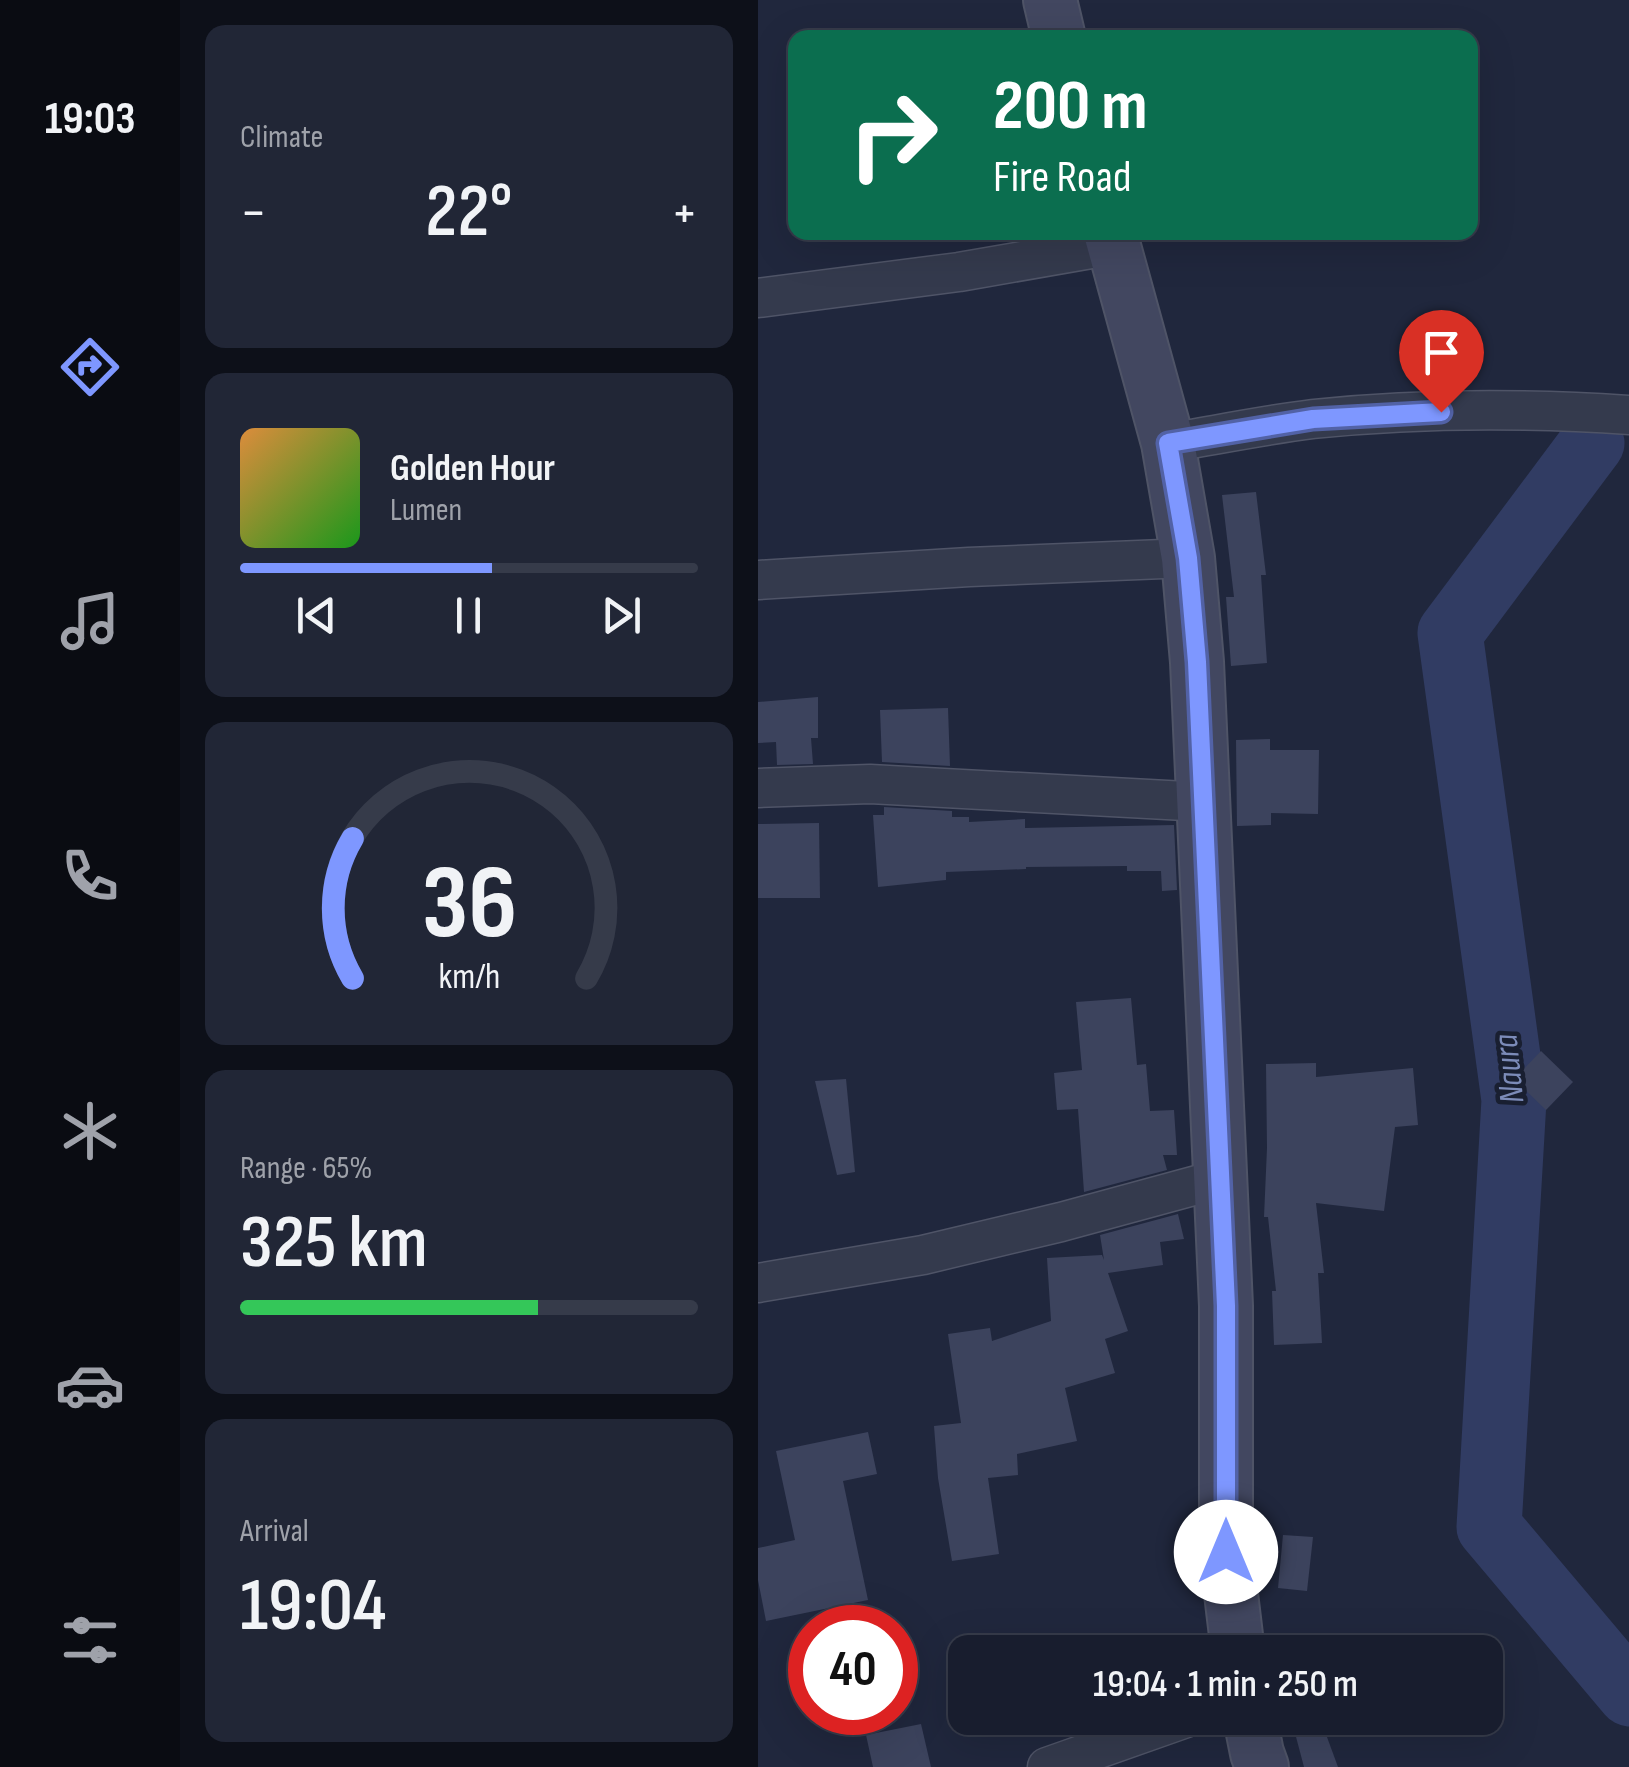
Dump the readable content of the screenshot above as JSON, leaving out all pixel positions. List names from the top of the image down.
{
  "water": ["Naura"],
  "page": {
    "tabs": "19:03",
    "tile": [
      "Climate",
      ["Range · 65%", "325 km"],
      ["Arrival", "19:04"]
    ],
    "turn": ["200 m", "Fire Road"],
    "heat": ["−", "22°", "+"],
    "song": ["Golden Hour", "Lumen"],
    "limit": "40",
    "trip": "19:04 · 1 min · 250 m",
    "gauge": ["36", "km/h"]
  }
}
